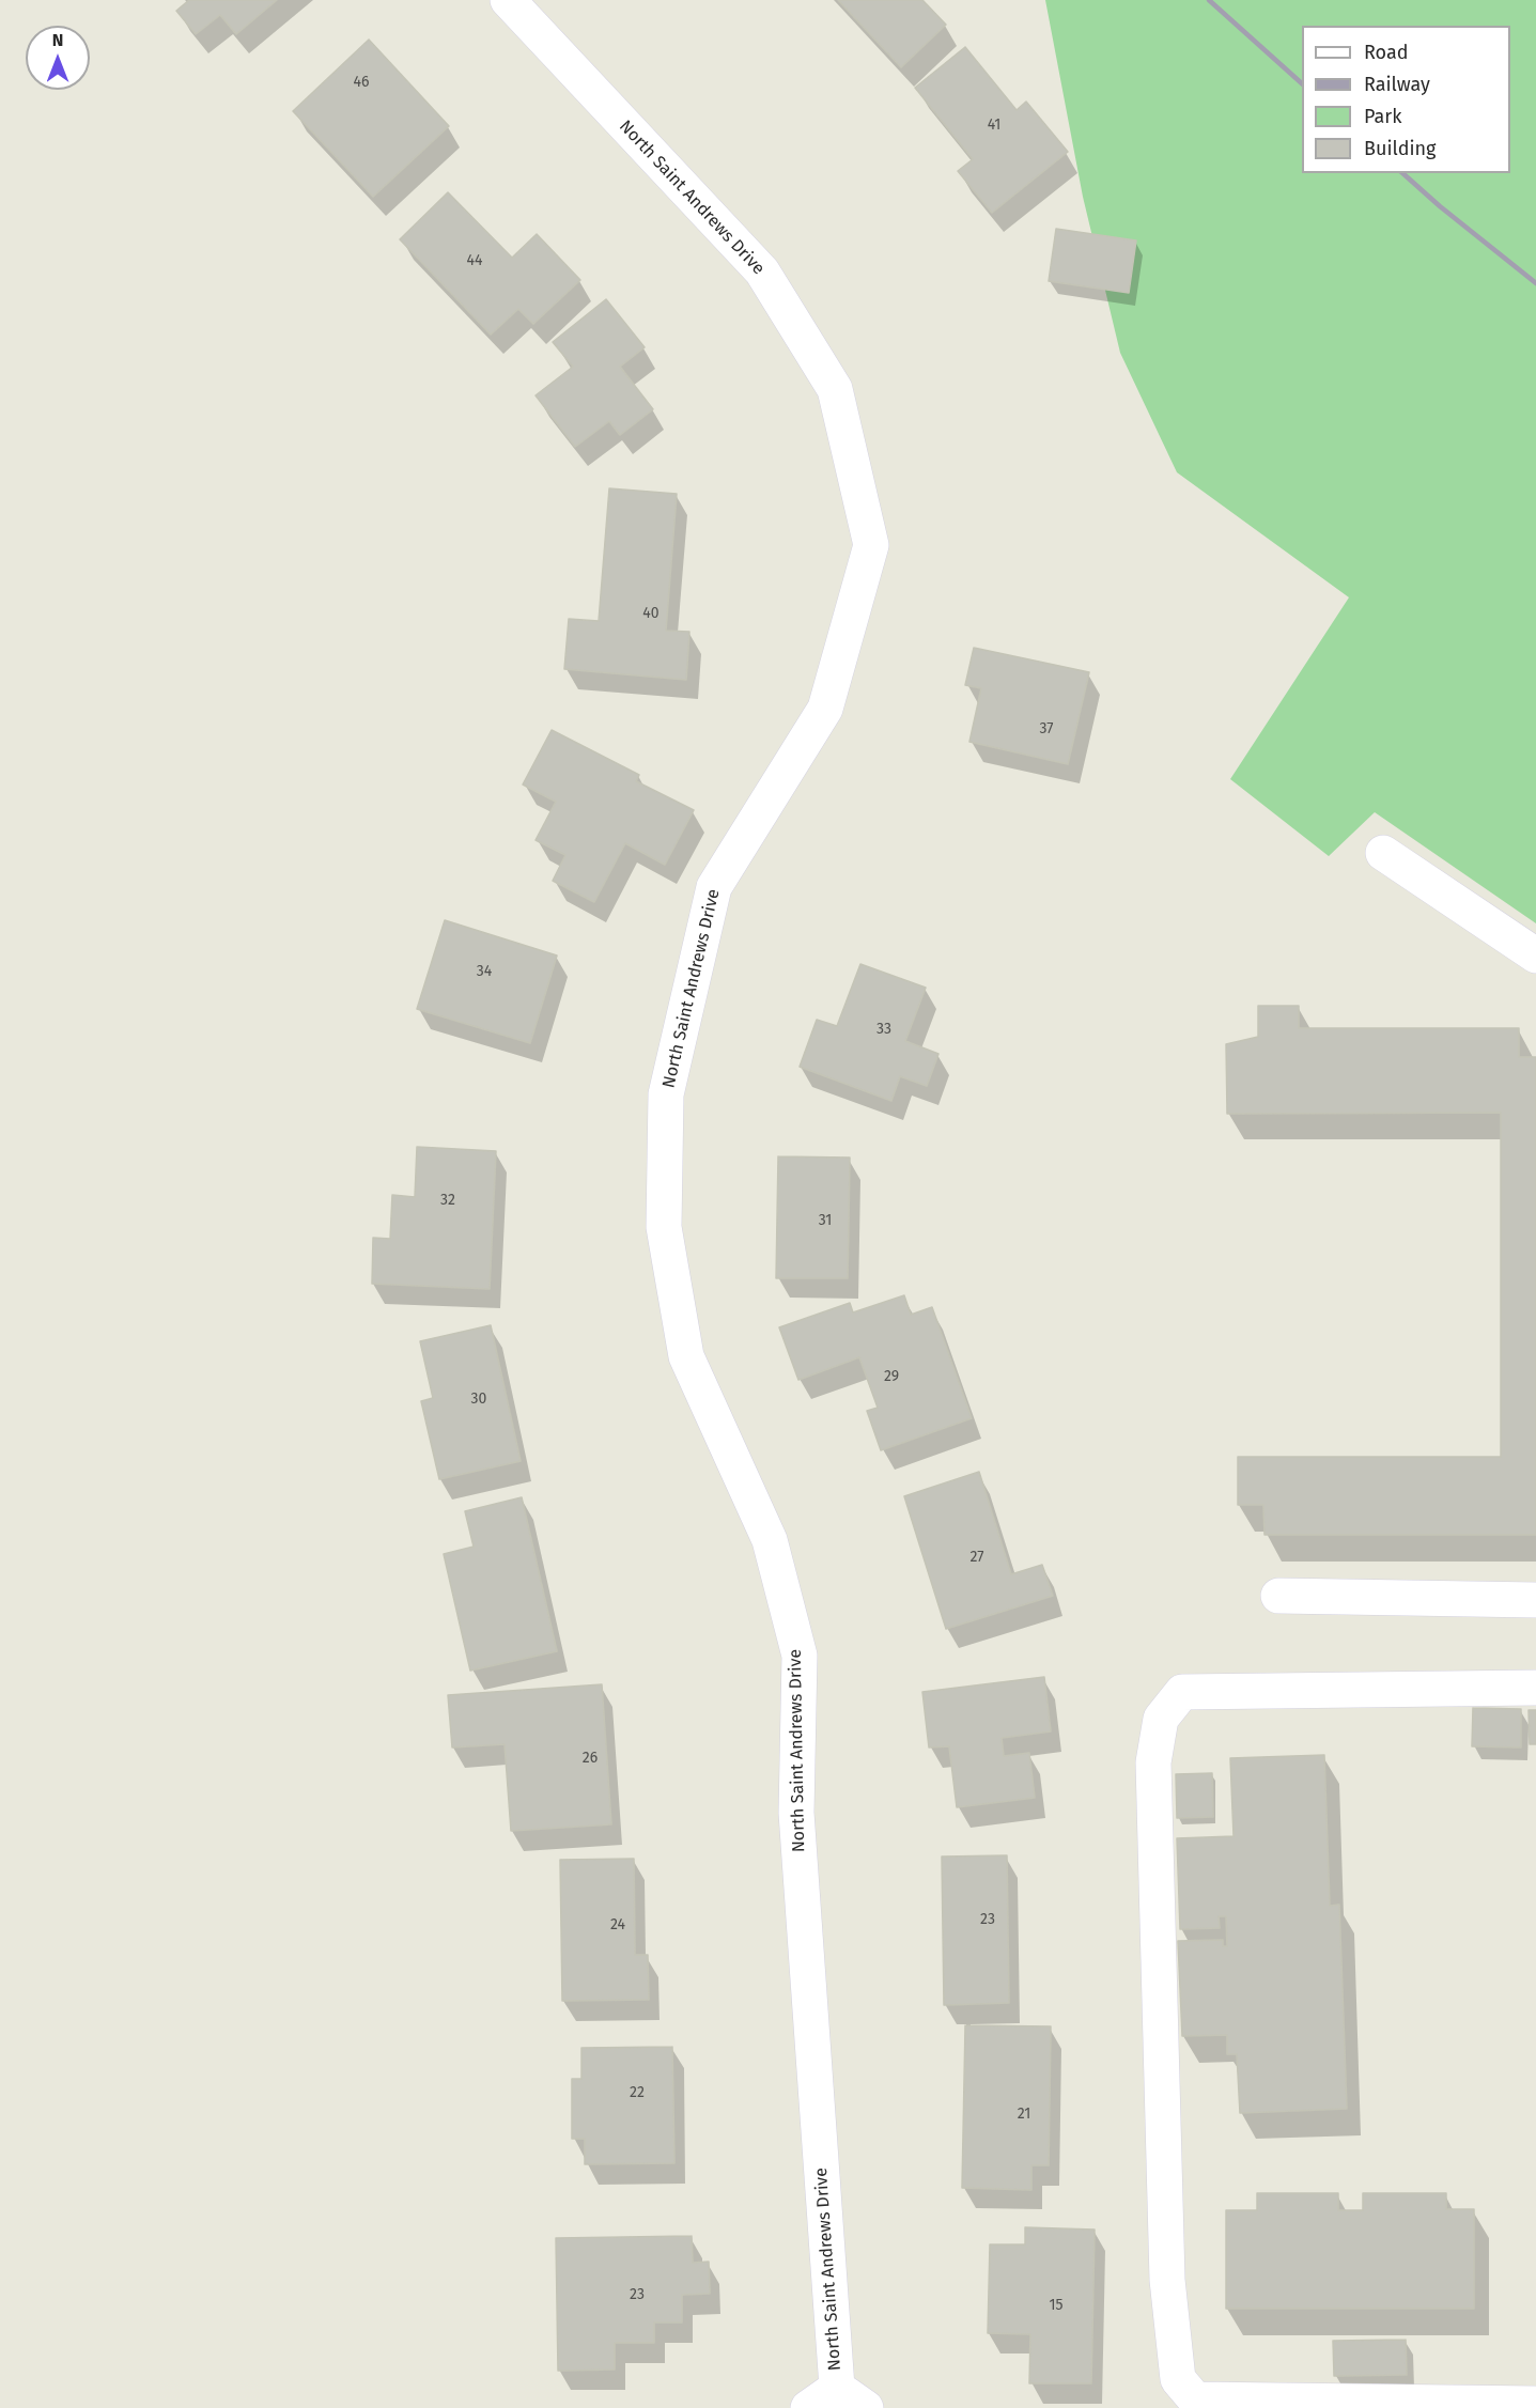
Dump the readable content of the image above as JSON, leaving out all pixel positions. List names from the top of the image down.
{
  "streets": {
    "street": ["North Saint Andrews Drive"]
  },
  "house_numbers": [
    "46",
    "41",
    "44",
    "40",
    "37",
    "34",
    "33",
    "32",
    "31",
    "29",
    "30",
    "27",
    "26",
    "23",
    "24",
    "22",
    "21",
    "23",
    "15"
  ],
  "legend": [
    "Road",
    "Railway",
    "Park",
    "Building"
  ],
  "north": "top"
}
